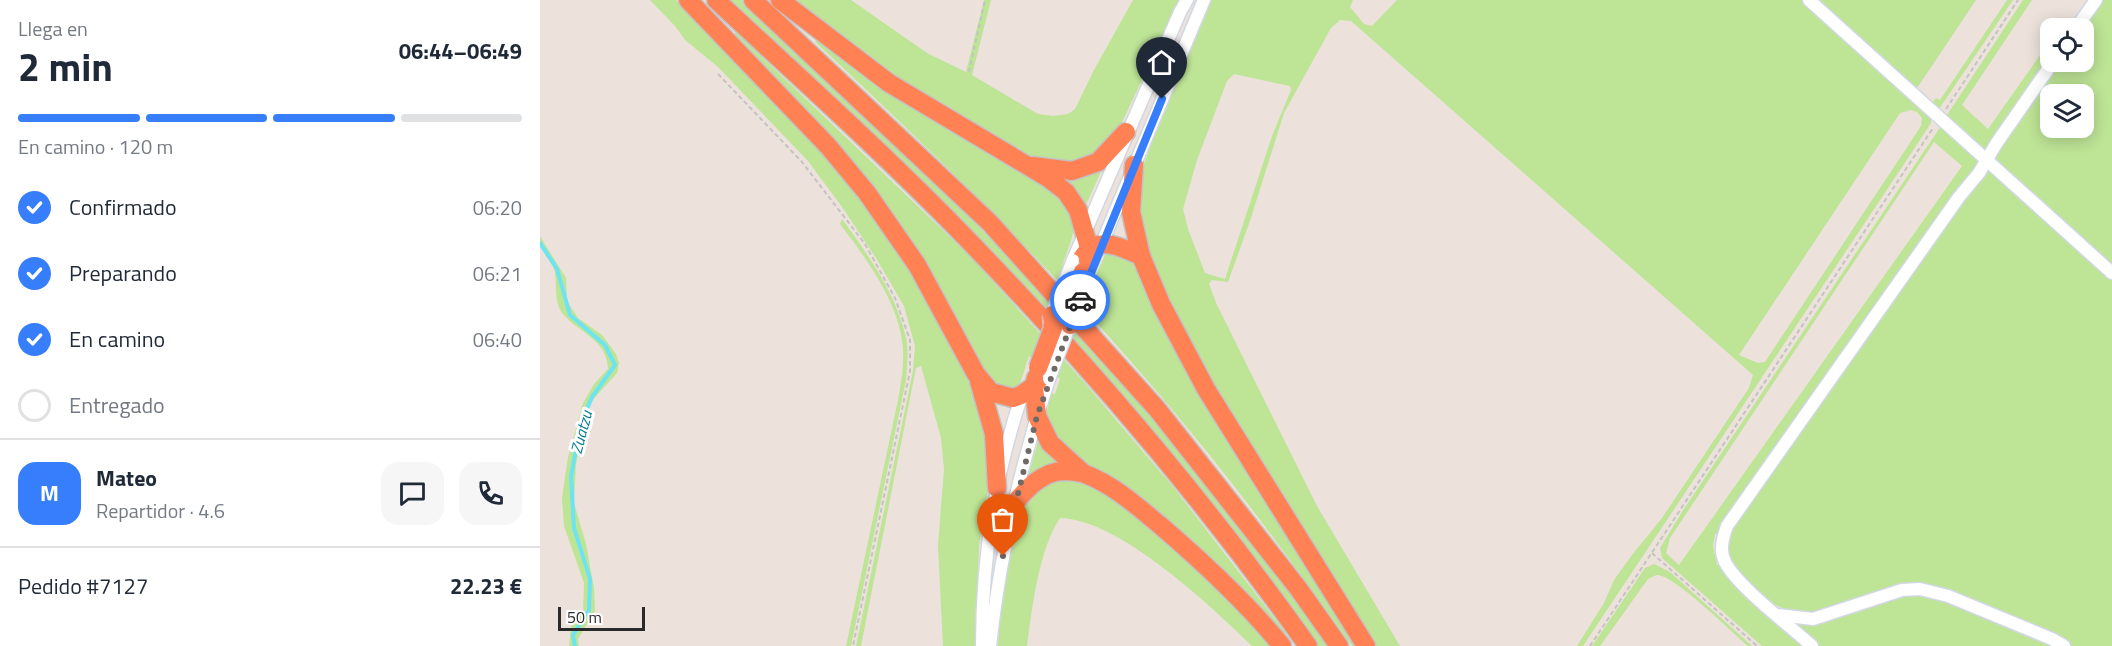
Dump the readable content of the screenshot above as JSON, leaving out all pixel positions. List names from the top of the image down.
{
  "water": ["Zuatzu"],
  "scale_bar": "50 m",
  "page": {
    "heading": ["2 min", "Llega en", "06:44–06:49"],
    "panel": [
      "Mateo",
      "Repartidor · 4.6",
      "Pedido #7127",
      "22.23 €"
    ],
    "bar": "En camino · 120 m",
    "list": [
      ["Confirmado", "06:20"],
      ["Preparando", "06:21"],
      ["En camino", "06:40"],
      "Entregado"
    ],
    "round": "M",
    "scale": "50 m"
  }
}
